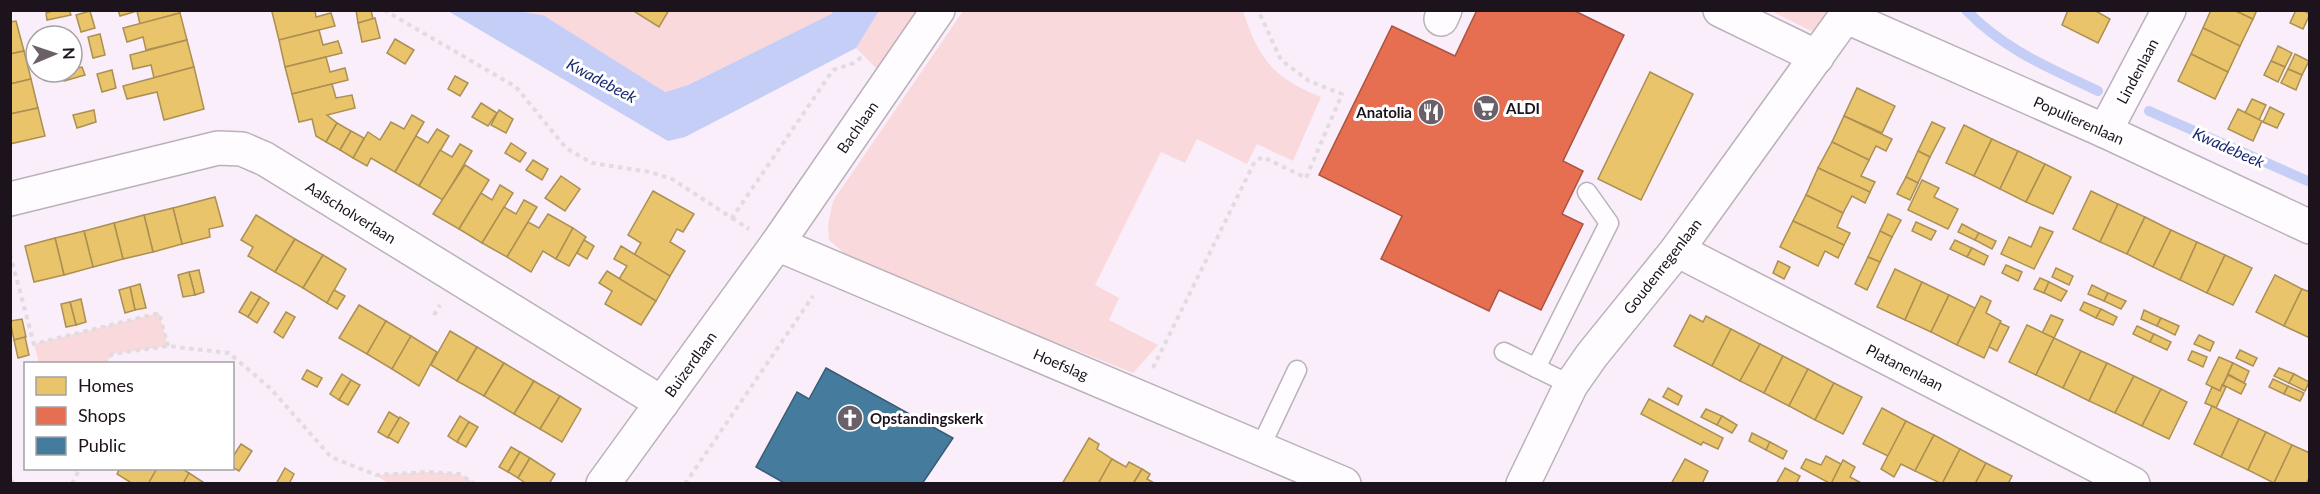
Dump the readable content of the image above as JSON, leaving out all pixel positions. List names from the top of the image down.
{
  "streets": {
    "street": [
      "Lindenlaan",
      "Populierenlaan",
      "Bachlaan",
      "Aalscholverlaan",
      "Goudenregenlaan",
      "Buizerdlaan",
      "Hoefslag",
      "Platanenlaan"
    ]
  },
  "crossings": [
    ["Lindenlaan", "Populierenlaan"],
    ["Populierenlaan", "Goudenregenlaan"],
    ["Bachlaan", "Buizerdlaan"],
    ["Bachlaan", "Hoefslag"],
    ["Aalscholverlaan", "Buizerdlaan"],
    ["Goudenregenlaan", "Platanenlaan"],
    ["Buizerdlaan", "Hoefslag"]
  ],
  "water": ["Kwadebeek"],
  "places": {
    "supermarket": ["ALDI"],
    "restaurant": ["Anatolia"],
    "church": ["Opstandingskerk"]
  },
  "legend": ["Homes", "Shops", "Public"],
  "north": "right"
}
